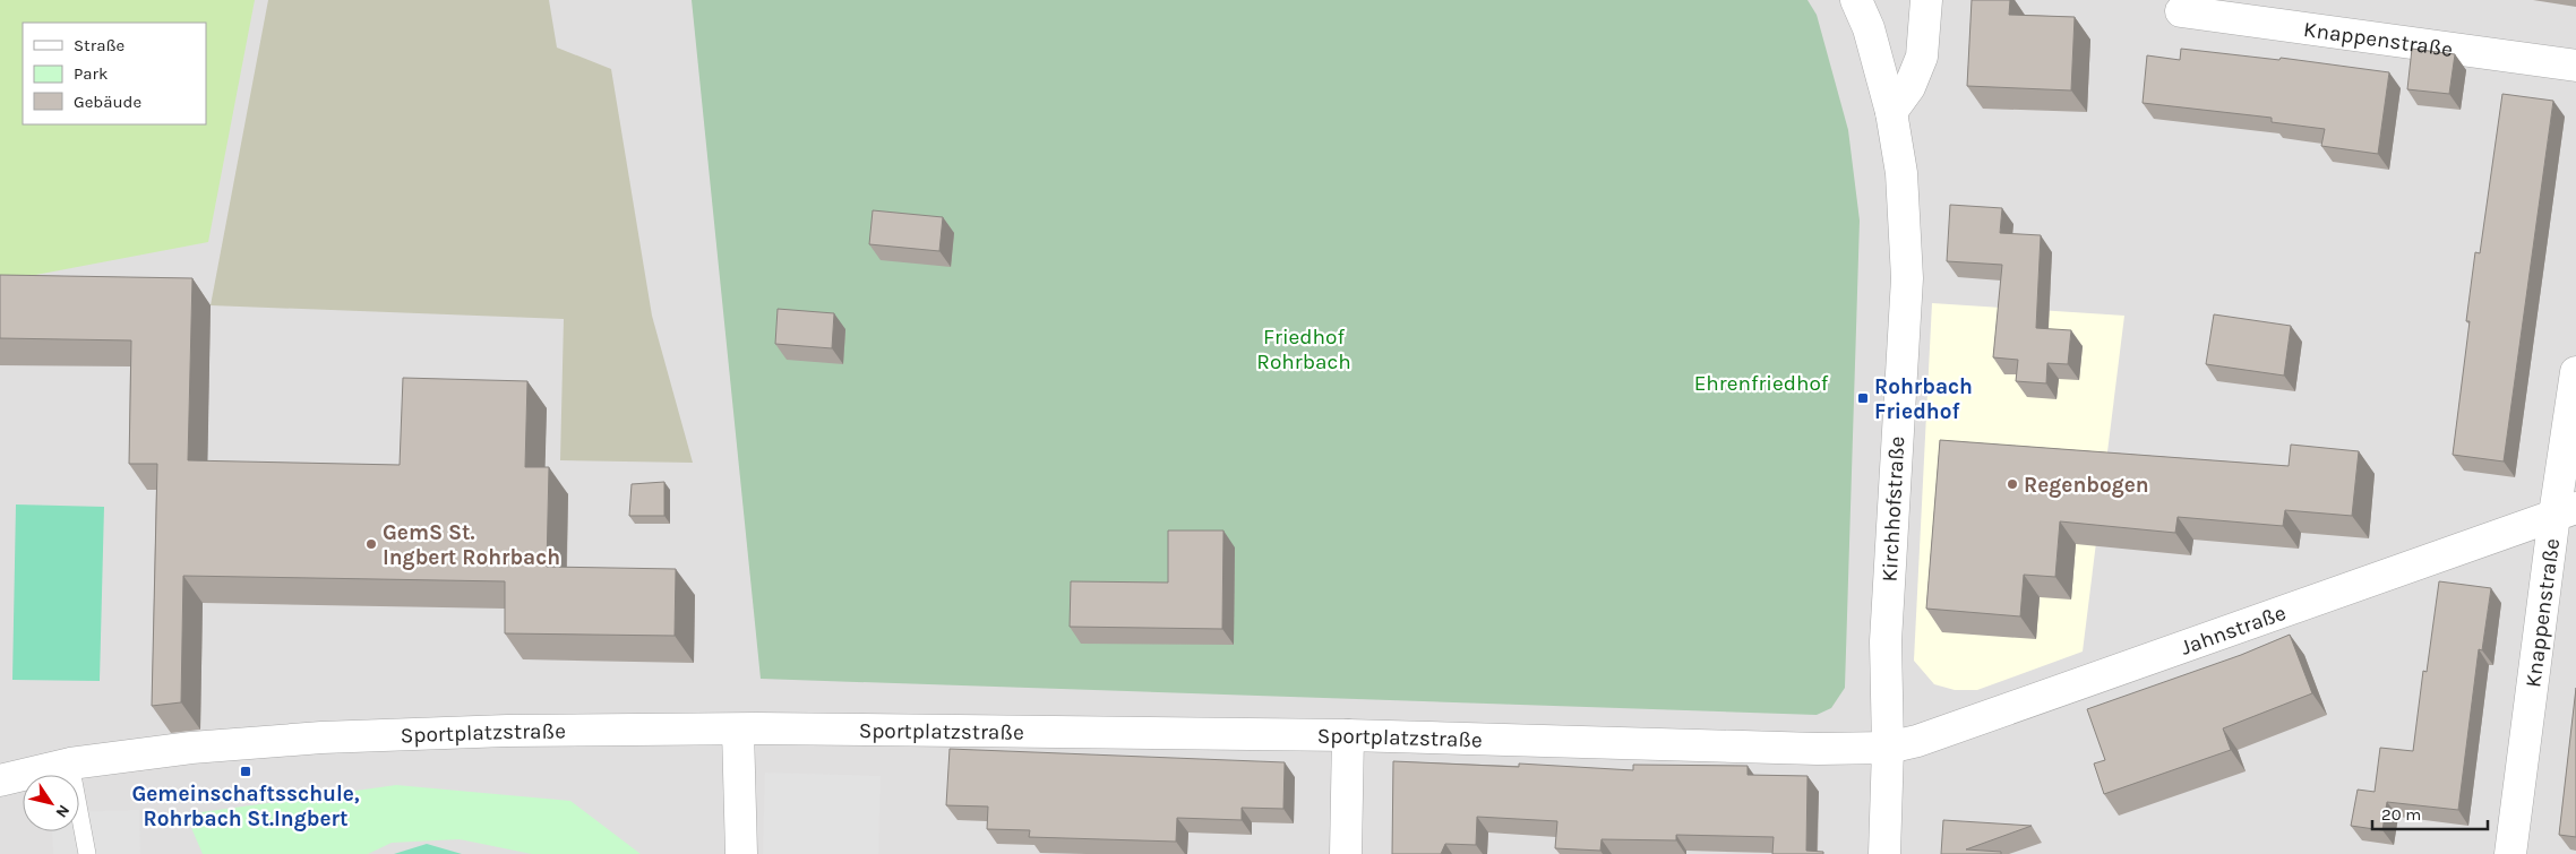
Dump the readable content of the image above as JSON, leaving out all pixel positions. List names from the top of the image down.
{
  "streets": {
    "street": [
      "Knappenstraße",
      "Kirchhofstraße",
      "Jahnstraße",
      "Sportplatzstraße"
    ]
  },
  "crossings": [
    ["Knappenstraße", "Jahnstraße"],
    ["Kirchhofstraße", "Jahnstraße"],
    ["Kirchhofstraße", "Sportplatzstraße"],
    ["Jahnstraße", "Sportplatzstraße"]
  ],
  "parks": ["Friedhof Rohrbach", "Ehrenfriedhof"],
  "places": {
    "transit": ["Rohrbach Friedhof", "Gemeinschaftsschule, Rohrbach St.Ingbert"],
    "other": ["Regenbogen", "GemS St. Ingbert Rohrbach"]
  },
  "legend": ["Straße", "Park", "Gebäude"],
  "scale_bar": "20 m",
  "north": "bottom right"
}
